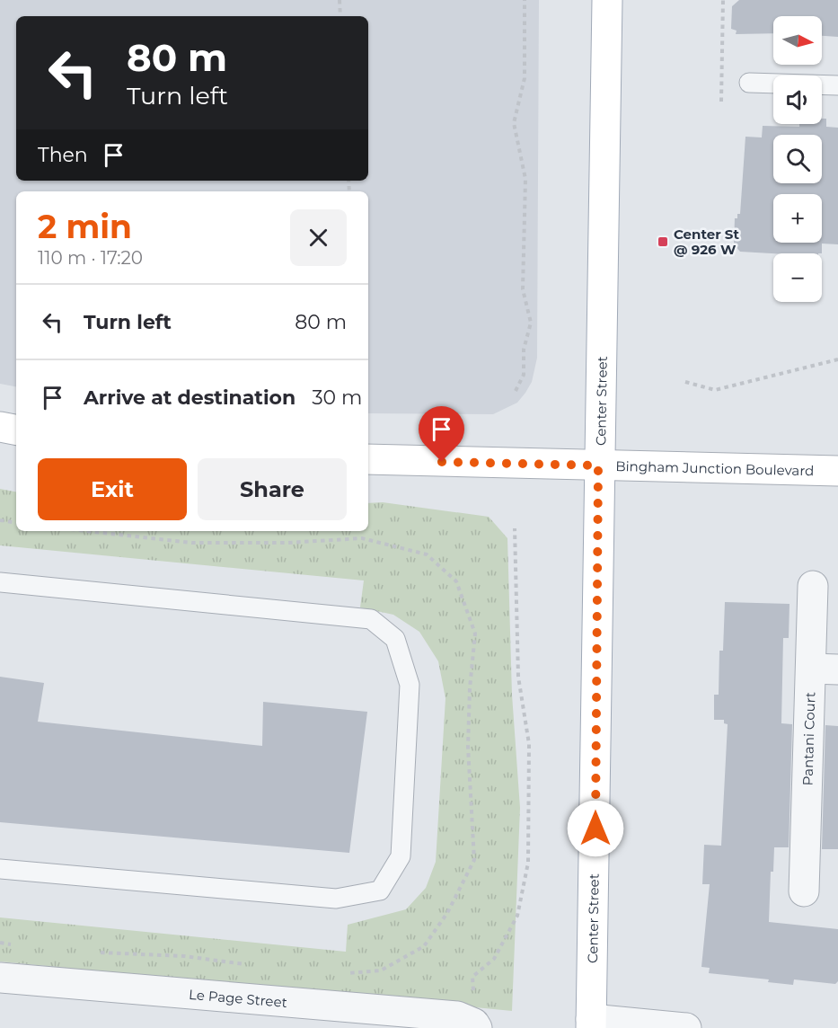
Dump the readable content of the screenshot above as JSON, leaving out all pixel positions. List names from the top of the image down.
{
  "streets": {
    "main road": ["Center Street", "Bingham Junction Boulevard"],
    "street": ["Pantani Court", "Le Page Street"]
  },
  "crossings": [
    ["Center Street", "Bingham Junction Boulevard"]
  ],
  "places": {
    "transit": ["Center St @ 926 W"]
  },
  "north": "right",
  "page": {
    "map_buttons": ["+", "−"],
    "turn": ["80 m", "Turn left"],
    "then": "Then",
    "heading": ["2 min", "110 m · 17:20"],
    "list": [
      {
        "name": "Turn left",
        "value": "80 m"
      },
      {
        "name": "Arrive at destination",
        "value": "30 m"
      }
    ],
    "buttons": ["Exit", "Share"]
  }
}
